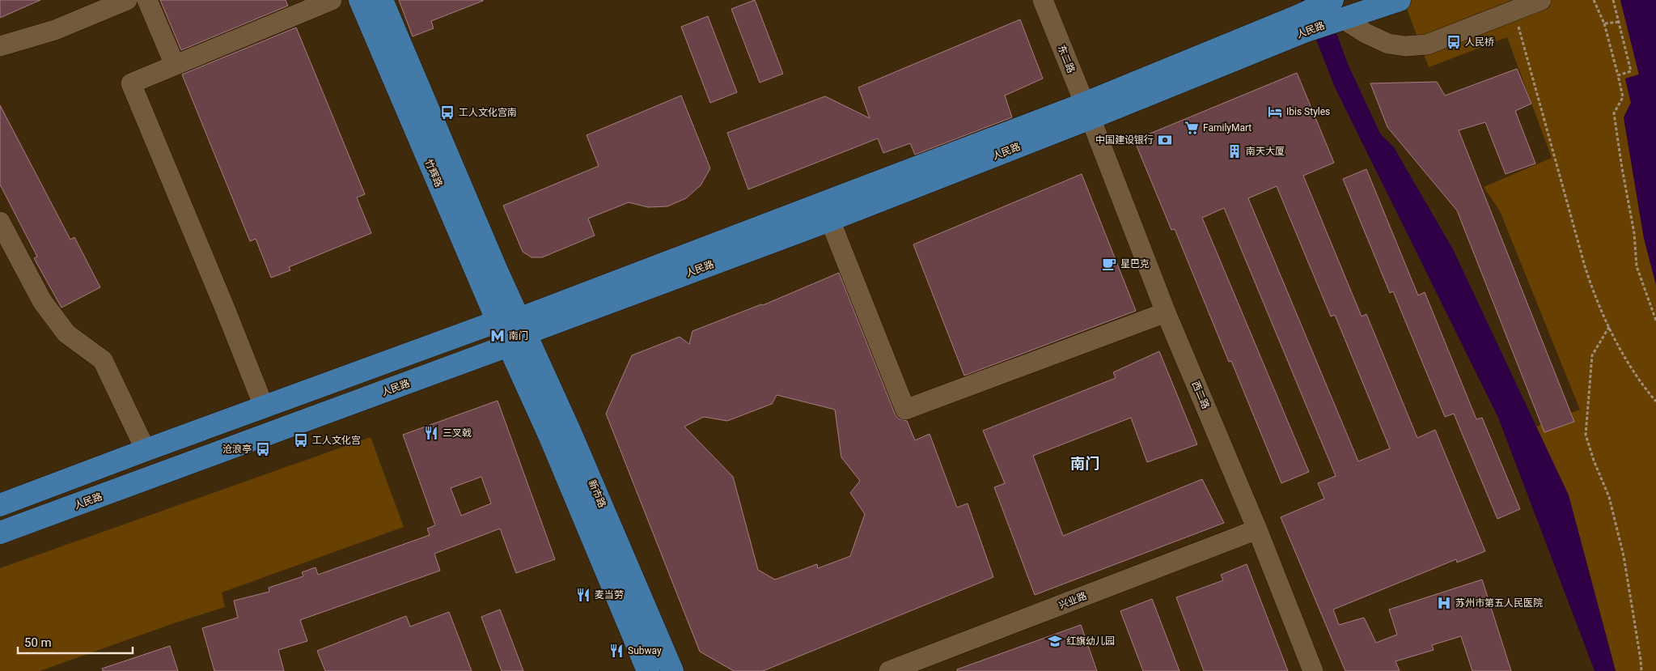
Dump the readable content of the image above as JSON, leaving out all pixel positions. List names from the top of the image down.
{
  "streets": {
    "main road": ["人民路", "竹辉路", "新市路"],
    "street": ["东二路", "西二路", "兴业路"]
  },
  "crossings": [
    ["人民路", "东二路"],
    ["人民路", "竹辉路"],
    ["人民路", "西二路"],
    ["人民路", "新市路"],
    ["东二路", "西二路"],
    ["竹辉路", "新市路"],
    ["西二路", "兴业路"]
  ],
  "districts": ["南门"],
  "places": {
    "bus stop": [
      "人民桥",
      "工人文化宫南",
      "工人文化宫",
      "沧浪亭"
    ],
    "hotel": ["Ibis Styles"],
    "supermarket": ["FamilyMart"],
    "bank": ["中国建设银行"],
    "building": ["南天大厦"],
    "cafe": ["星巴克"],
    "metro station": ["南门"],
    "restaurant": ["三叉戟", "麦当劳", "Subway"],
    "hospital": ["苏州市第五人民医院"],
    "school or university": ["红旗幼儿园"]
  },
  "scale_bar": "50 m"
}
